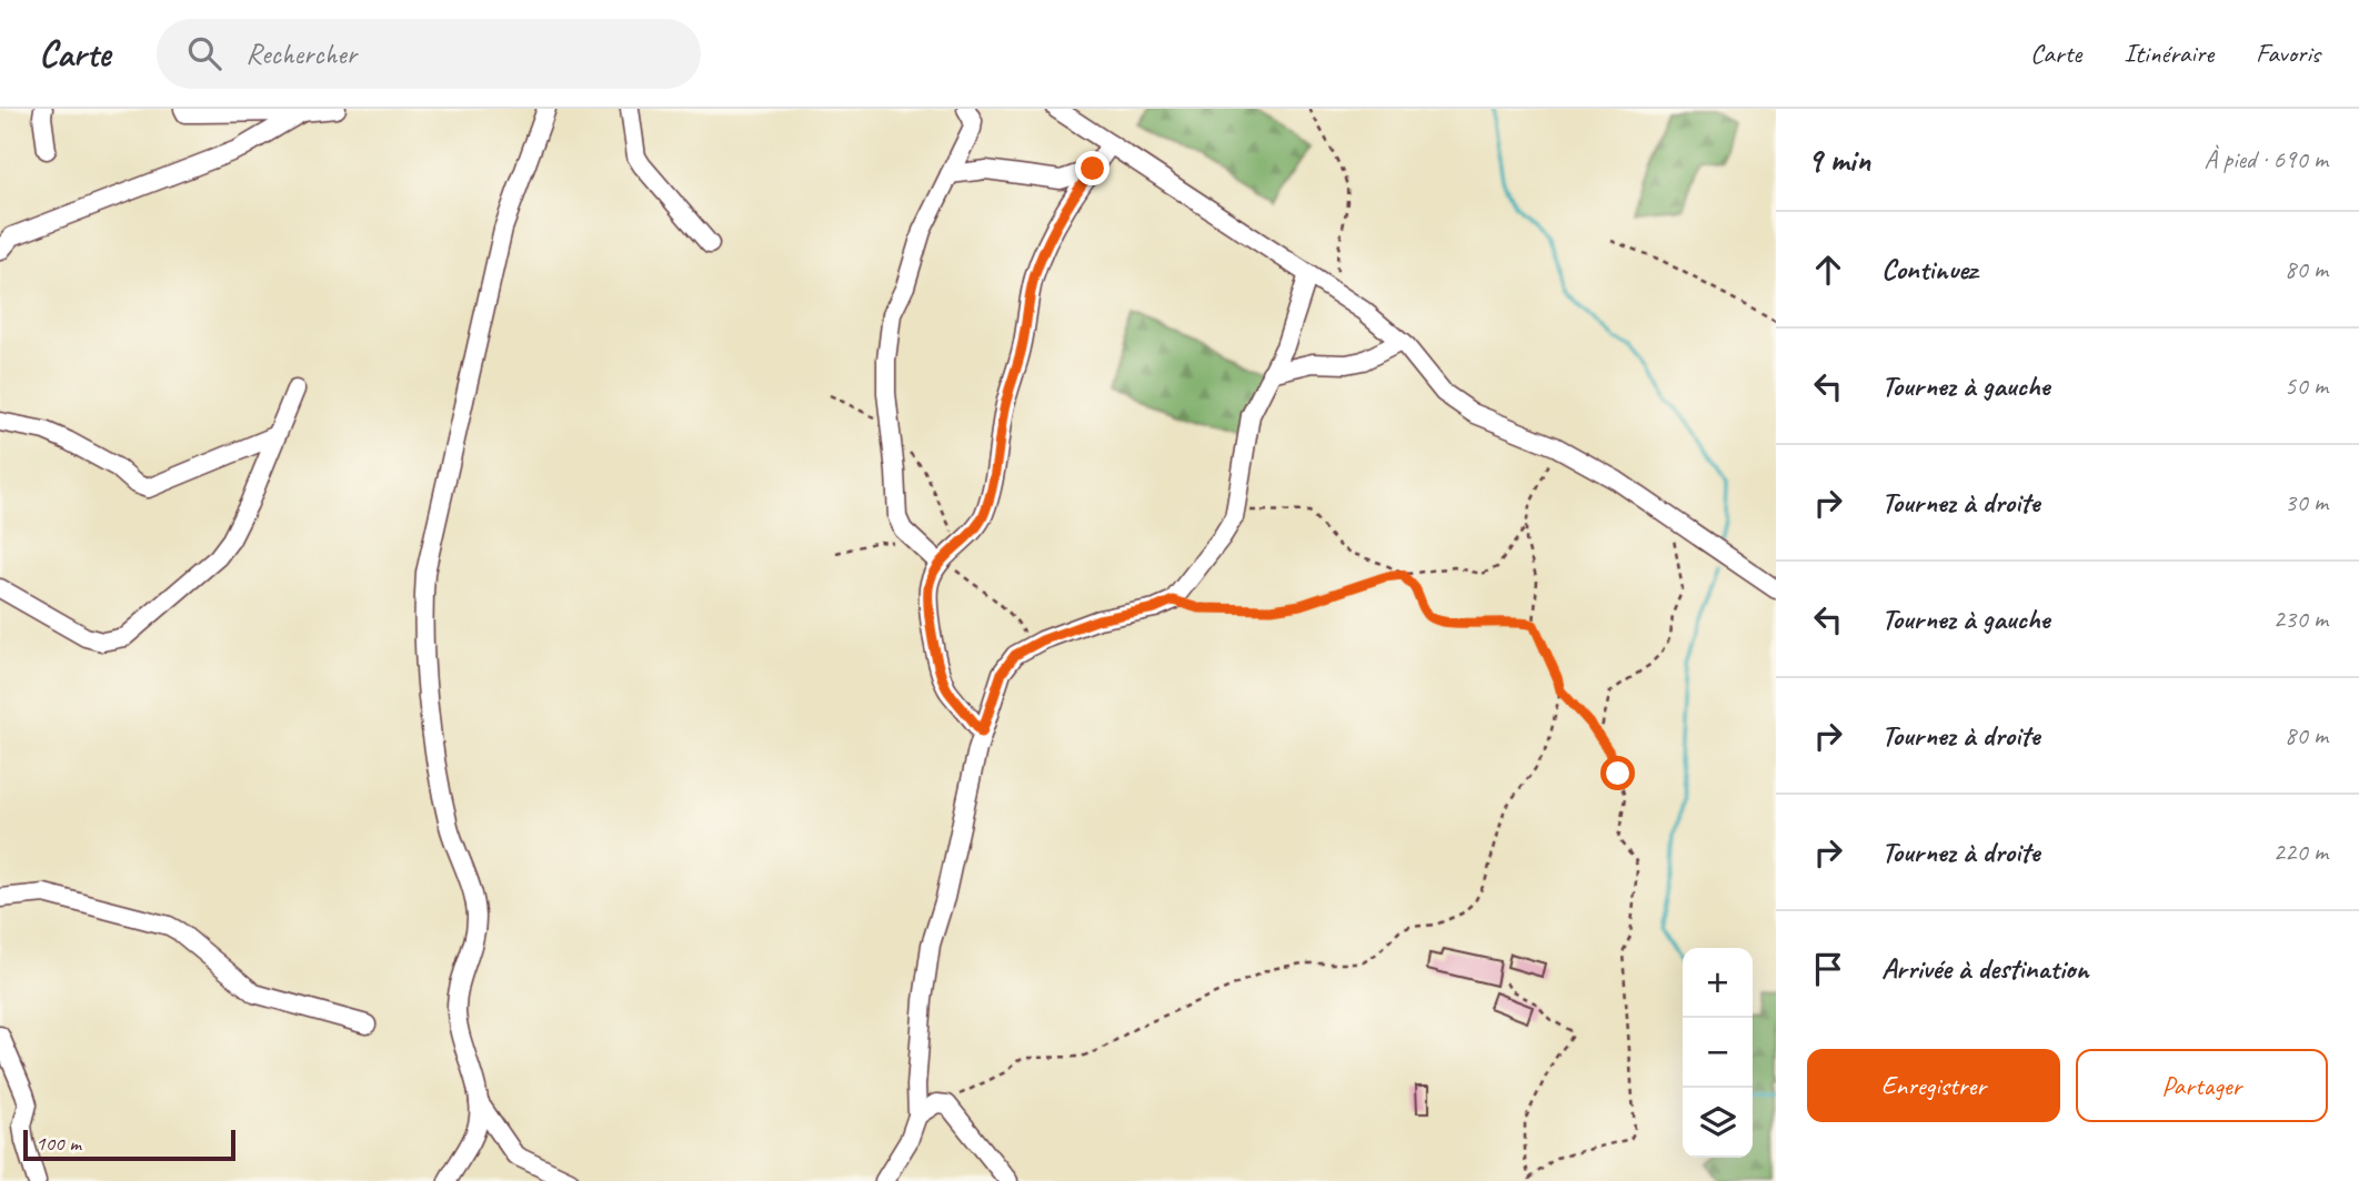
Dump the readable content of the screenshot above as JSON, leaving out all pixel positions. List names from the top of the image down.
{
  "scale_bar": "100 m",
  "page": {
    "header": "Carte",
    "search": "Rechercher",
    "nav": ["Carte", "Itinéraire", "Favoris"],
    "heading": ["9 min", "À pied · 690 m"],
    "list": [
      ["Continuez", "80 m"],
      ["Tournez à gauche", "50 m"],
      ["Tournez à droite", "30 m"],
      ["Tournez à gauche", "230 m"],
      ["Tournez à droite", "80 m"],
      ["Tournez à droite", "220 m"],
      "Arrivée à destination"
    ],
    "map_buttons": ["+", "−"],
    "buttons": ["Enregistrer", "Partager"],
    "scale": "100 m"
  }
}
